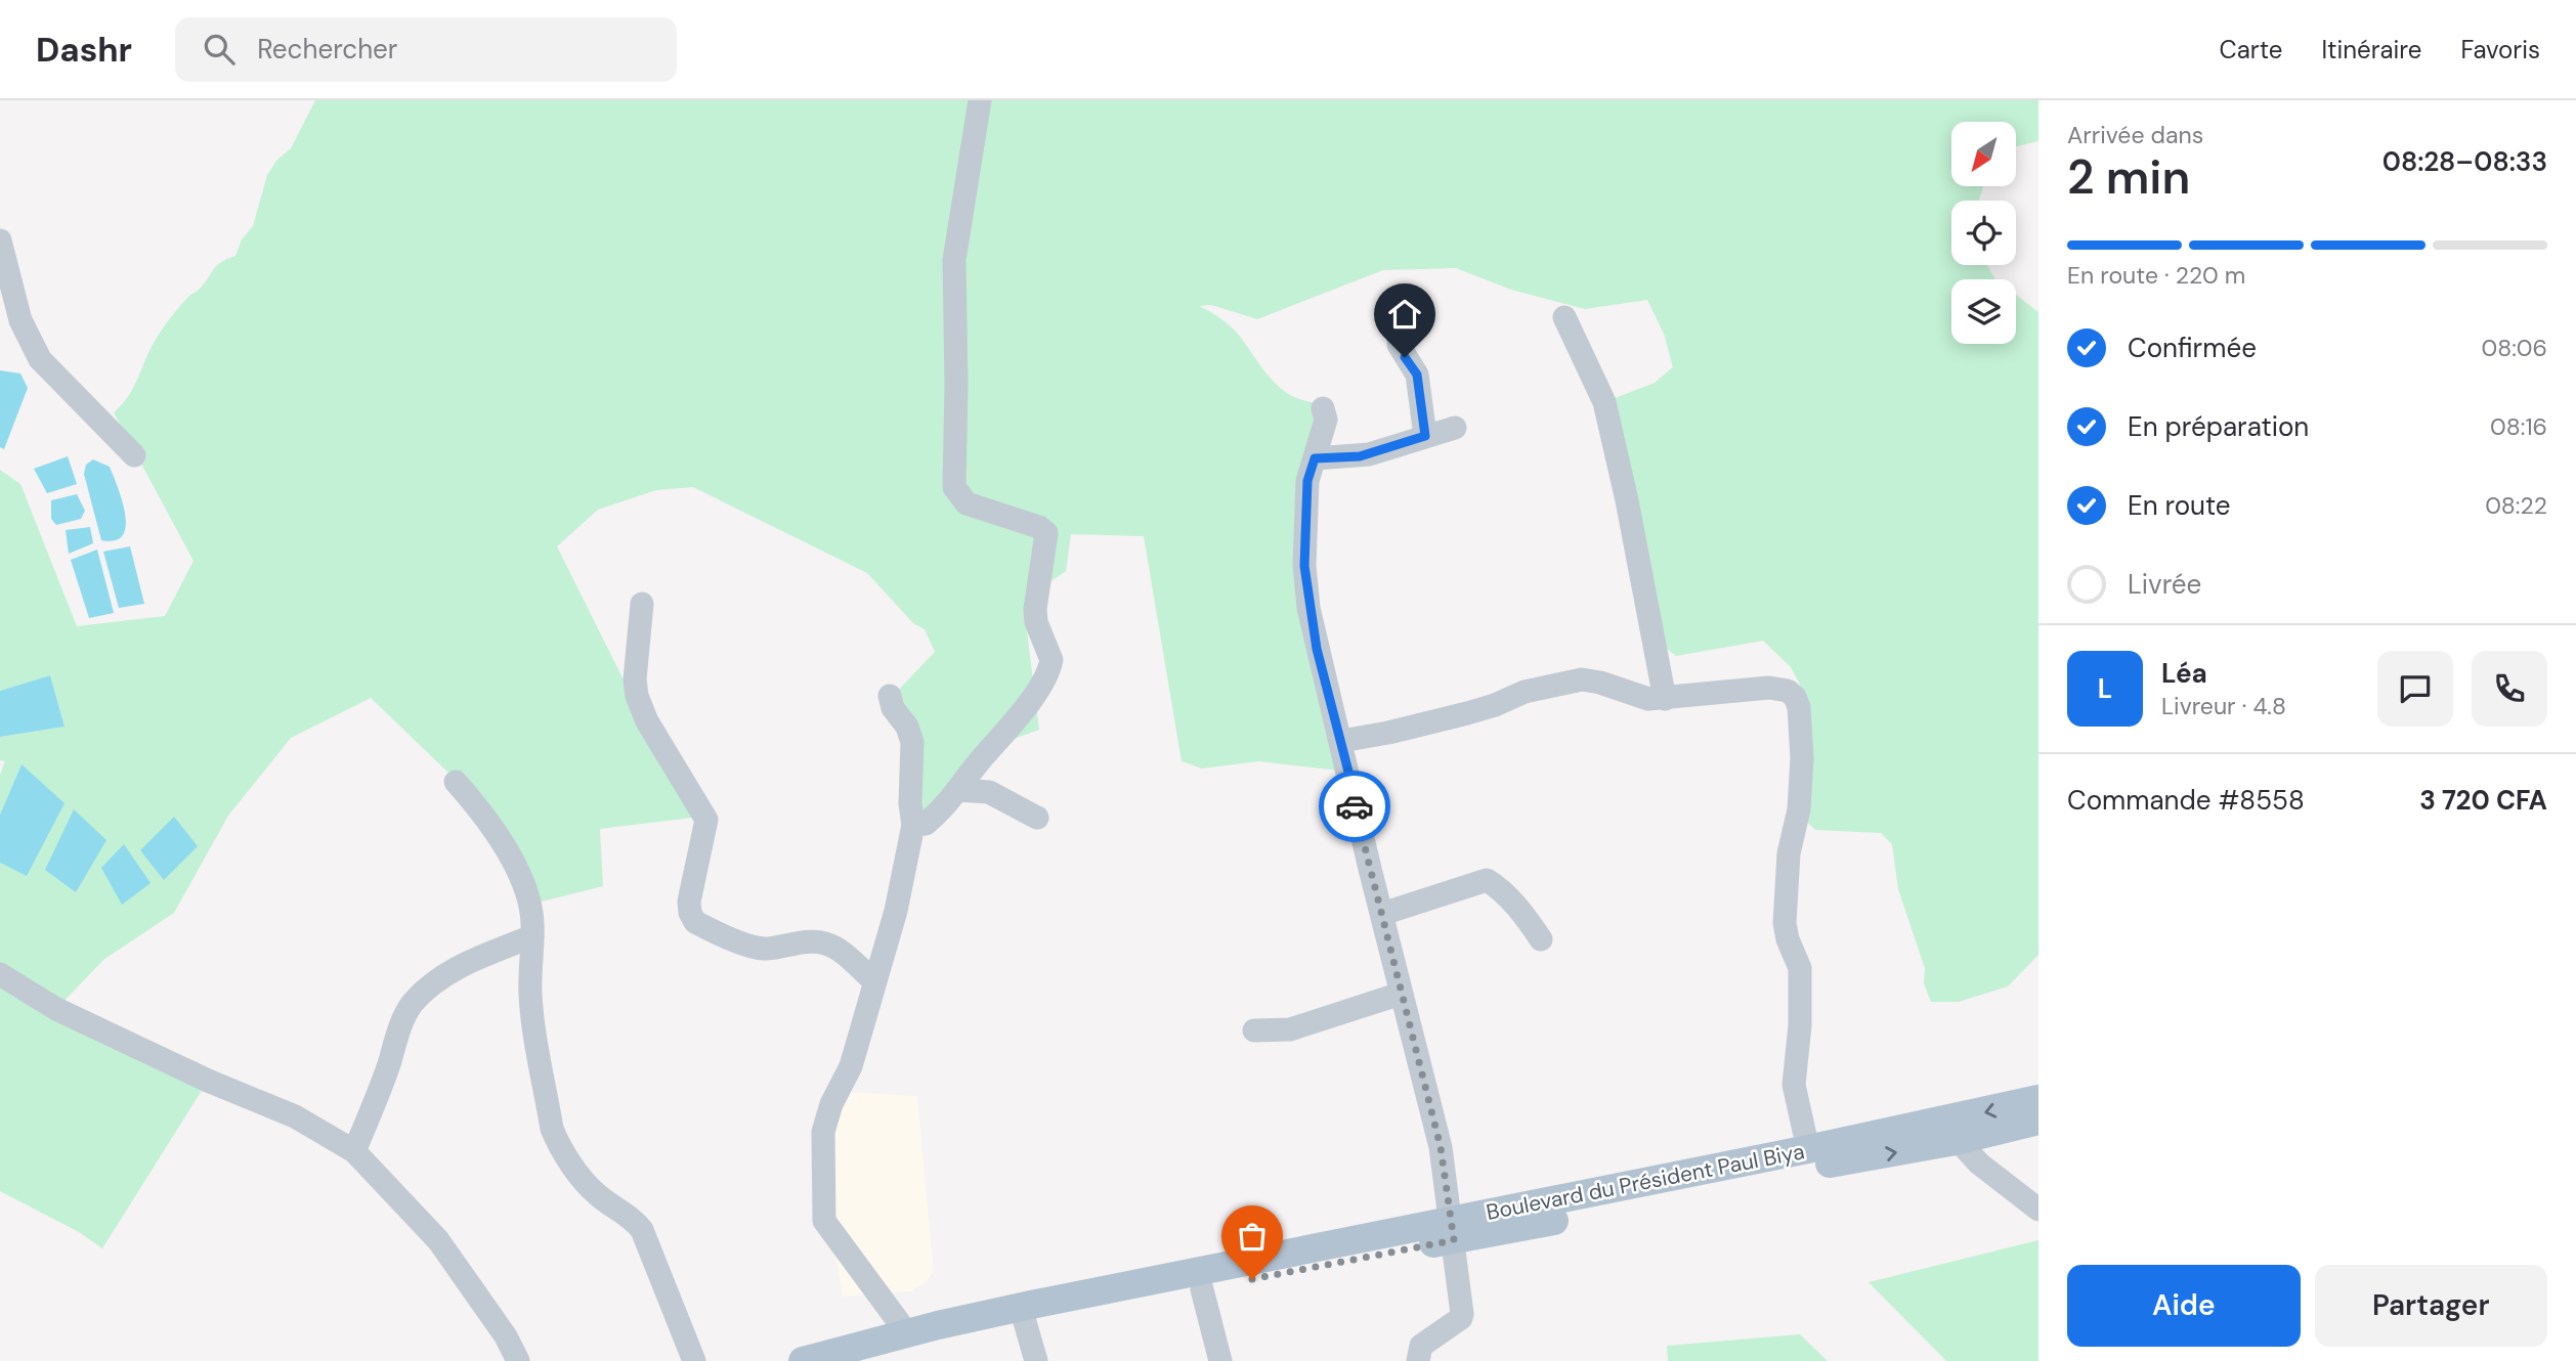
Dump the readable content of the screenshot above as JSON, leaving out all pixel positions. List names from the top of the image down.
{
  "streets": {
    "main road": ["Boulevard du Président Paul Biya"]
  },
  "north": "bottom left",
  "page": {
    "header": "Dashr",
    "search": "Rechercher",
    "nav": ["Carte", "Itinéraire", "Favoris"],
    "heading": ["2 min", "Arrivée dans", "08:28–08:33"],
    "panel": [
      "Léa",
      "Livreur · 4.8",
      "Commande #8558",
      "3 720 CFA"
    ],
    "bar": "En route · 220 m",
    "list": [
      ["Confirmée", "08:06"],
      ["En préparation", "08:16"],
      ["En route", "08:22"],
      "Livrée"
    ],
    "round": "L",
    "buttons": ["Aide", "Partager"]
  }
}
